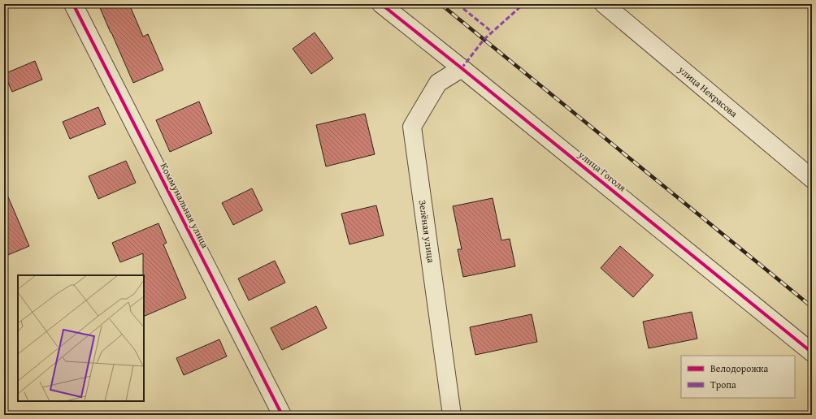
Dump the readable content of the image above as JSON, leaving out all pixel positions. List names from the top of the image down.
{
  "streets": {
    "street": [
      "улица Некрасова",
      "улица Гоголя",
      "Коммунальная улица",
      "Зелёная улица"
    ]
  },
  "crossings": [
    ["улица Гоголя", "Зелёная улица"]
  ],
  "legend": ["Велодорожка", "Тропа"]
}
